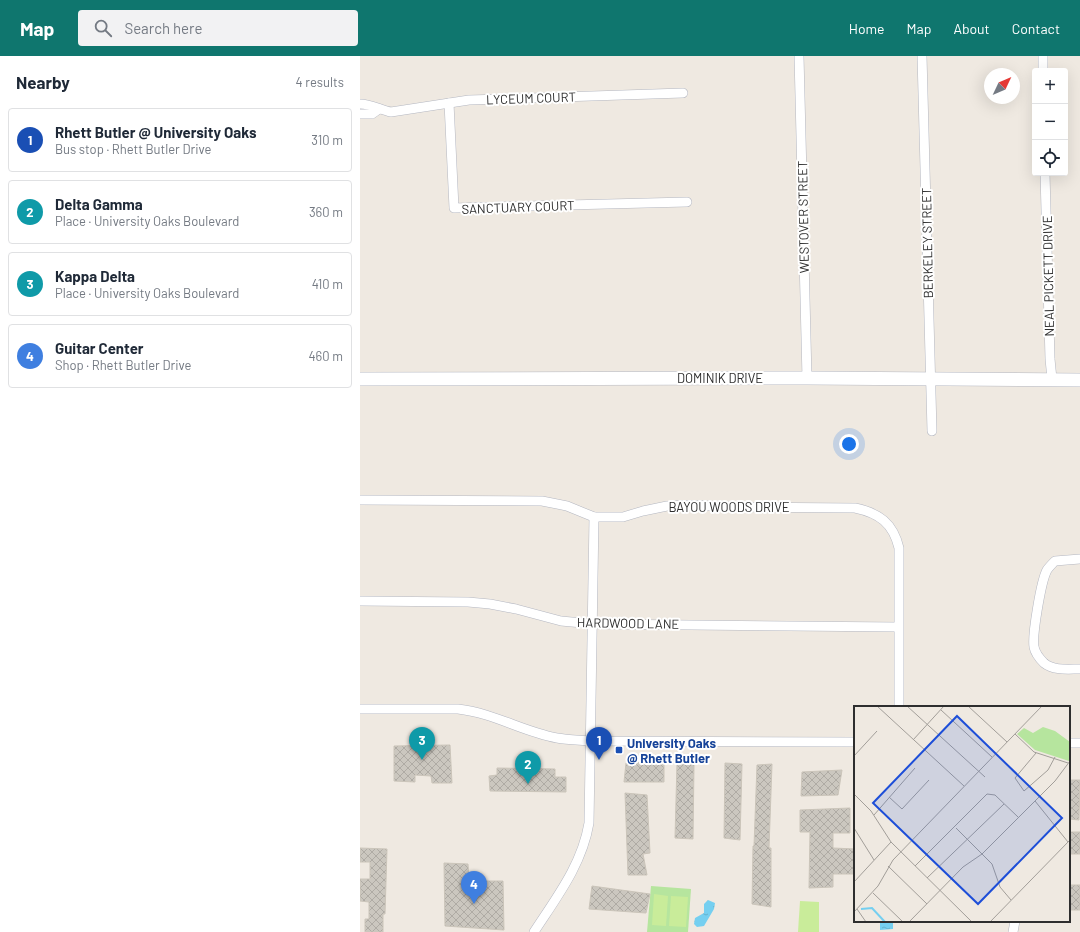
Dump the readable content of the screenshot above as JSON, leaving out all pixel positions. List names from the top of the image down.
{
  "streets": {
    "street": [
      "LYCEUM COURT",
      "SANCTUARY COURT",
      "WESTOVER STREET",
      "BERKELEY STREET",
      "NEAL PICKETT DRIVE",
      "DOMINIK DRIVE",
      "BAYOU WOODS DRIVE",
      "HARDWOOD LANE"
    ]
  },
  "crossings": [
    ["LYCEUM COURT", "SANCTUARY COURT"],
    ["WESTOVER STREET", "DOMINIK DRIVE"],
    ["BERKELEY STREET", "DOMINIK DRIVE"],
    ["NEAL PICKETT DRIVE", "DOMINIK DRIVE"],
    ["BAYOU WOODS DRIVE", "HARDWOOD LANE"]
  ],
  "places": {
    "transit": ["University Oaks @ Rhett Butler"]
  },
  "north": "top right",
  "page": {
    "header": "Map",
    "search": "Search here",
    "nav": [
      "Home",
      "Map",
      "About",
      "Contact"
    ],
    "heading": ["Nearby", "4 results"],
    "map_buttons": ["+", "−"],
    "list": [
      {
        "mark": "1",
        "name": "Rhett Butler @ University Oaks",
        "note": "Bus stop · Rhett Butler Drive",
        "value": "310 m"
      },
      {
        "mark": "2",
        "name": "Delta Gamma",
        "note": "Place · University Oaks Boulevard",
        "value": "360 m"
      },
      {
        "mark": "3",
        "name": "Kappa Delta",
        "note": "Place · University Oaks Boulevard",
        "value": "410 m"
      },
      {
        "mark": "4",
        "name": "Guitar Center",
        "note": "Shop · Rhett Butler Drive",
        "value": "460 m"
      }
    ],
    "pins": [
      "1",
      "3",
      "2",
      "4"
    ]
  }
}
